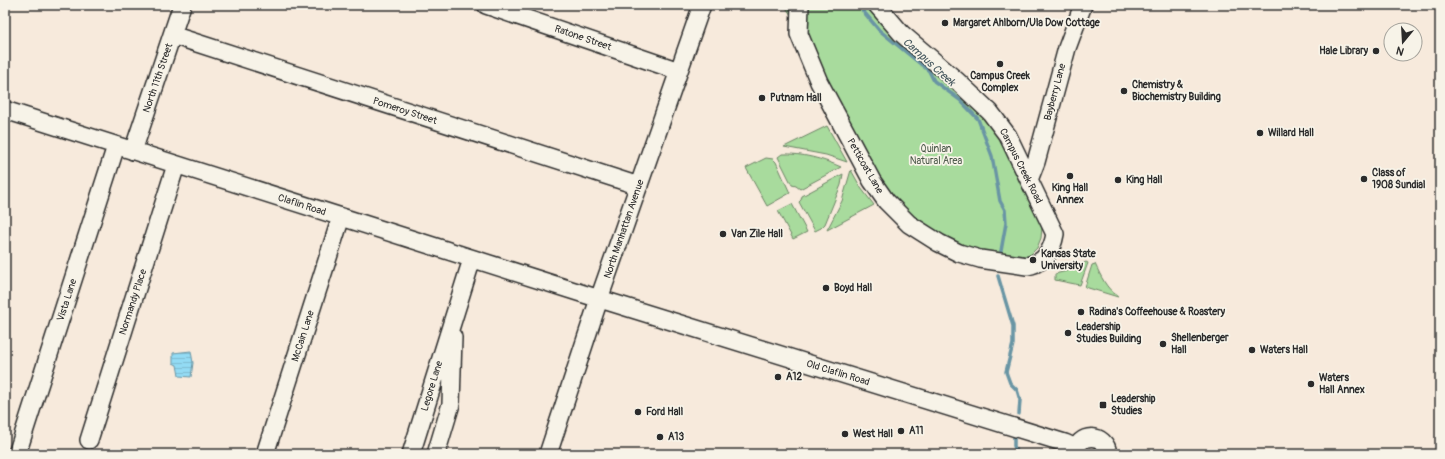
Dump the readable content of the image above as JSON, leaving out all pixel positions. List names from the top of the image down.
{
  "streets": {
    "street": [
      "Ratone Street",
      "North 11th Street",
      "Bayberry Lane",
      "Pomeroy Street",
      "Petticoat Lane",
      "Campus Creek Road",
      "Claflin Road",
      "North Manhattan Avenue",
      "Vista Lane",
      "Normandy Place",
      "McCain Lane",
      "Old Claflin Road",
      "Legore Lane"
    ]
  },
  "crossings": [
    ["Ratone Street", "North Manhattan Avenue"],
    ["North 11th Street", "Pomeroy Street"],
    ["North 11th Street", "Claflin Road"],
    ["Bayberry Lane", "Campus Creek Road"],
    ["Pomeroy Street", "North Manhattan Avenue"],
    ["Petticoat Lane", "Campus Creek Road"],
    ["Claflin Road", "North Manhattan Avenue"],
    ["Claflin Road", "Vista Lane"],
    ["Claflin Road", "Normandy Place"],
    ["Claflin Road", "McCain Lane"],
    ["Claflin Road", "Old Claflin Road"],
    ["Claflin Road", "Legore Lane"],
    ["North Manhattan Avenue", "Old Claflin Road"]
  ],
  "water": ["Campus Creek"],
  "parks": ["Quinlan Natural Area"],
  "places": {
    "other": [
      "Margaret Ahlborn/Ula Dow Cottage",
      "Hale Library",
      "Campus Creek Complex",
      "Chemistry & Biochemistry Building",
      "Putnam Hall",
      "Willard Hall",
      "King Hall Annex",
      "Class of 1908 Sundial",
      "King Hall",
      "Van Zile Hall",
      "Kansas State University",
      "Boyd Hall",
      "Radina's Coffeehouse & Roastery",
      "Leadership Studies Building",
      "Shellenberger Hall",
      "Waters Hall",
      "A12",
      "Waters Hall Annex",
      "Ford Hall",
      "A11",
      "West Hall",
      "A13"
    ],
    "transit": ["Leadership Studies"]
  },
  "north": "bottom"
}
